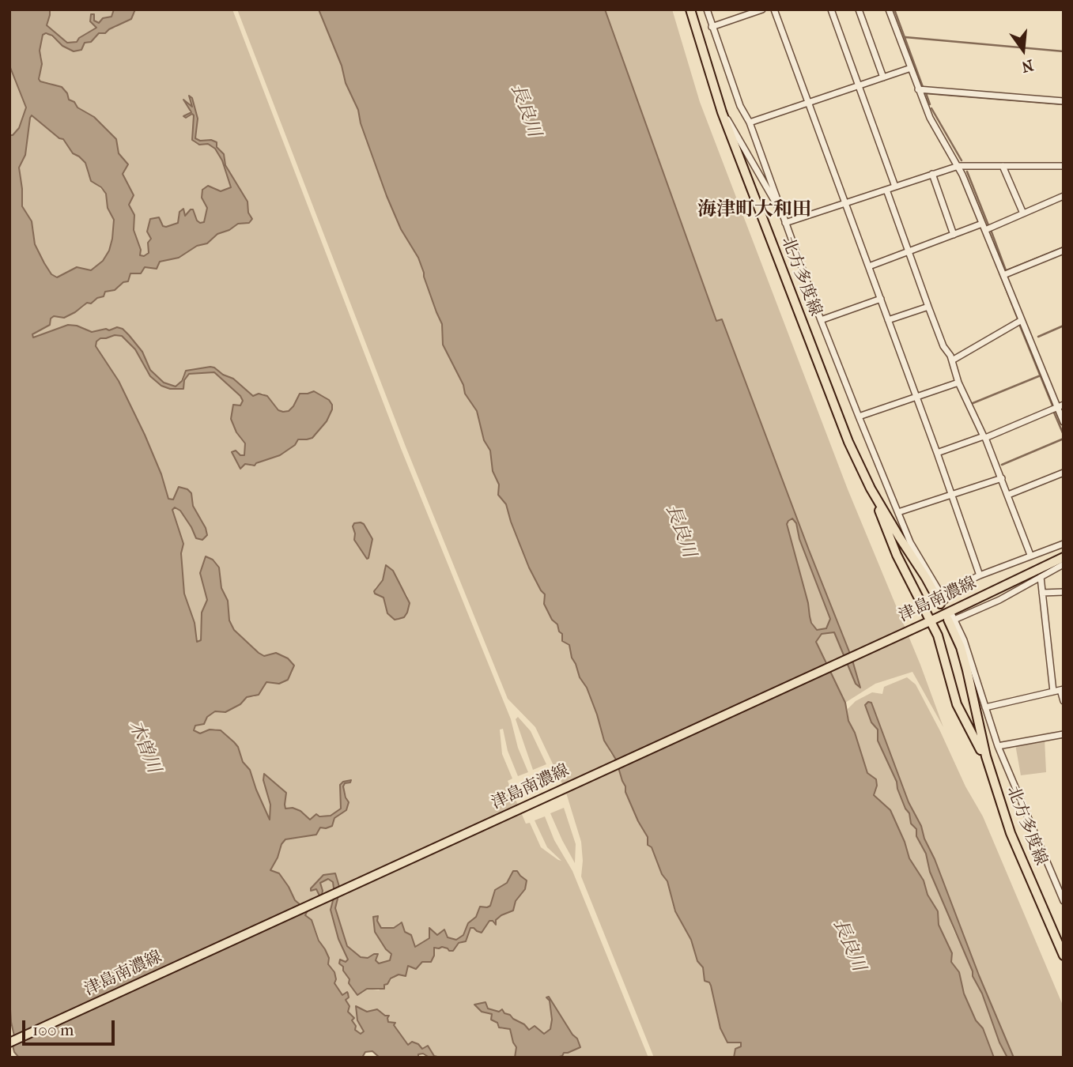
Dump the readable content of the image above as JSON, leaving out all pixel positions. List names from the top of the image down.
{
  "streets": {
    "main road": ["北方多度線", "津島南濃線"]
  },
  "districts": ["海津町大和田"],
  "water": ["長良川", "木曽川"],
  "scale_bar": "100 m",
  "north": "bottom"
}
